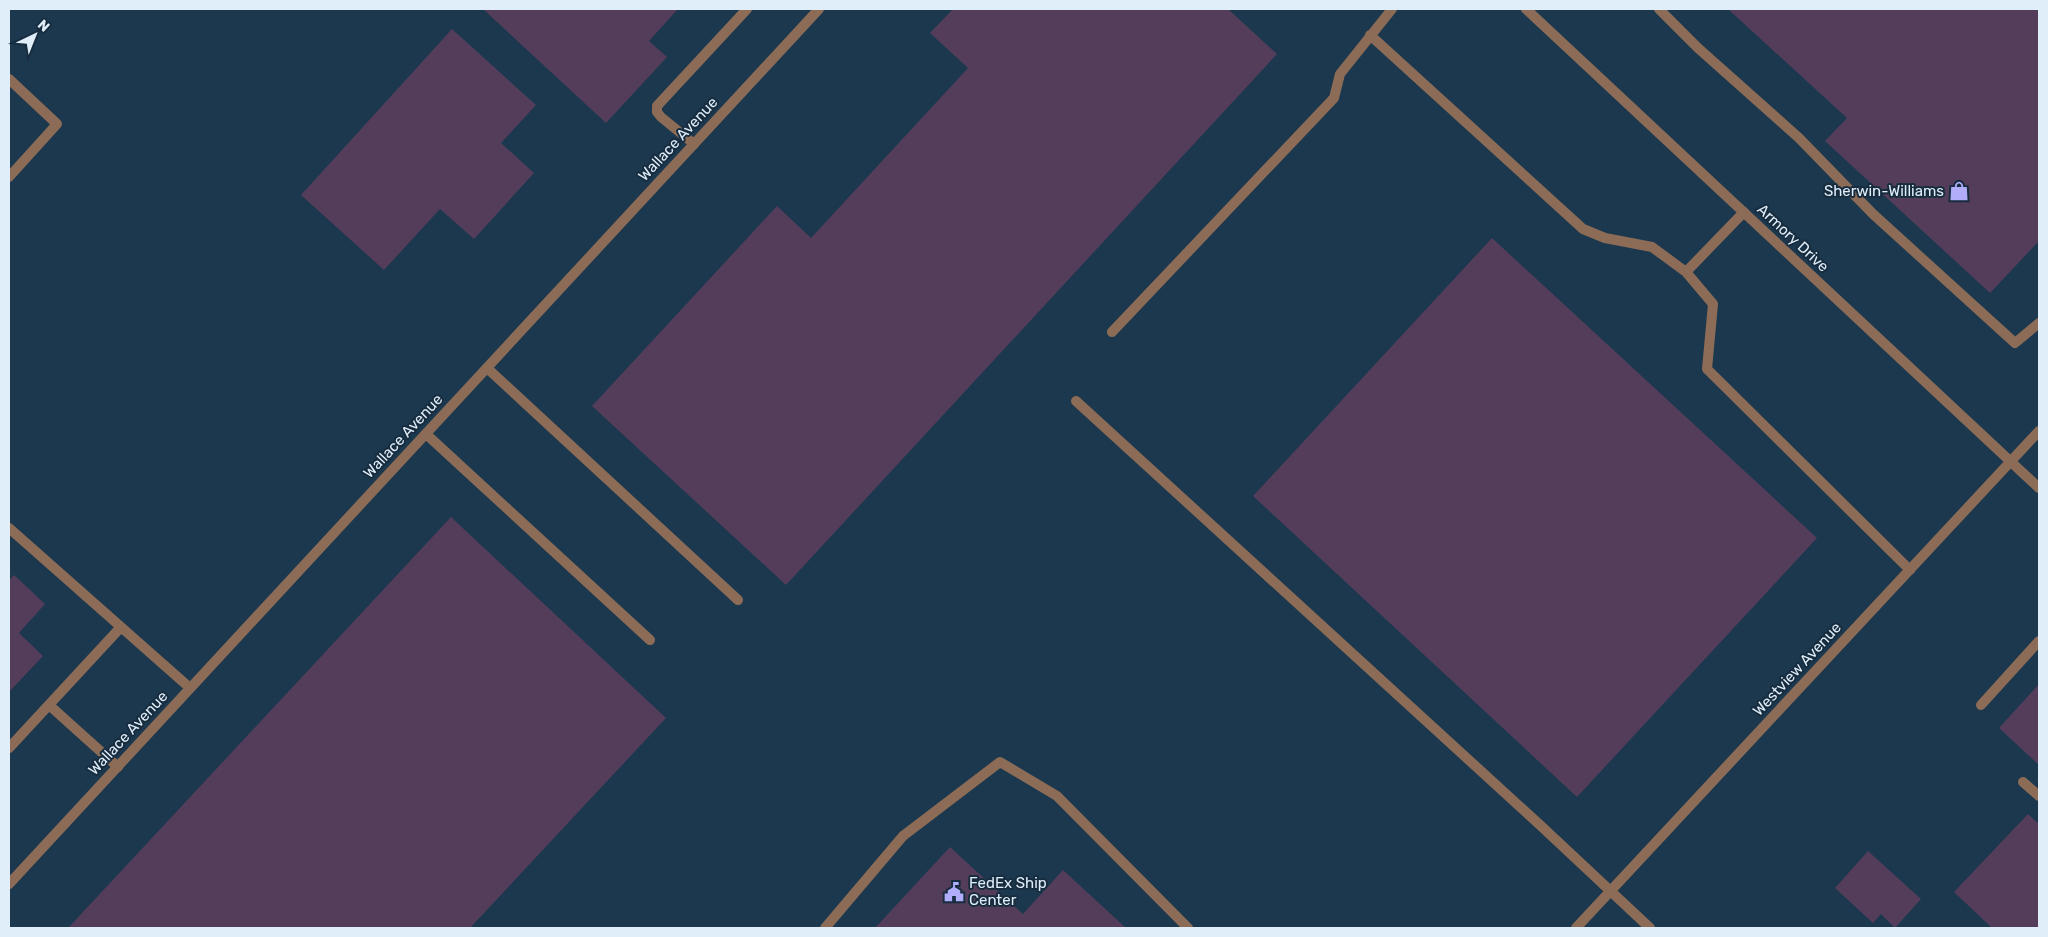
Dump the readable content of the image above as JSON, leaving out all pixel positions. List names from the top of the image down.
{
  "streets": {
    "street": ["Wallace Avenue", "Armory Drive", "Westview Avenue"]
  },
  "crossings": [
    ["Armory Drive", "Westview Avenue"]
  ],
  "places": {
    "shop": ["Sherwin-Williams"],
    "public building": ["FedEx Ship Center"]
  },
  "north": "top right"
}
